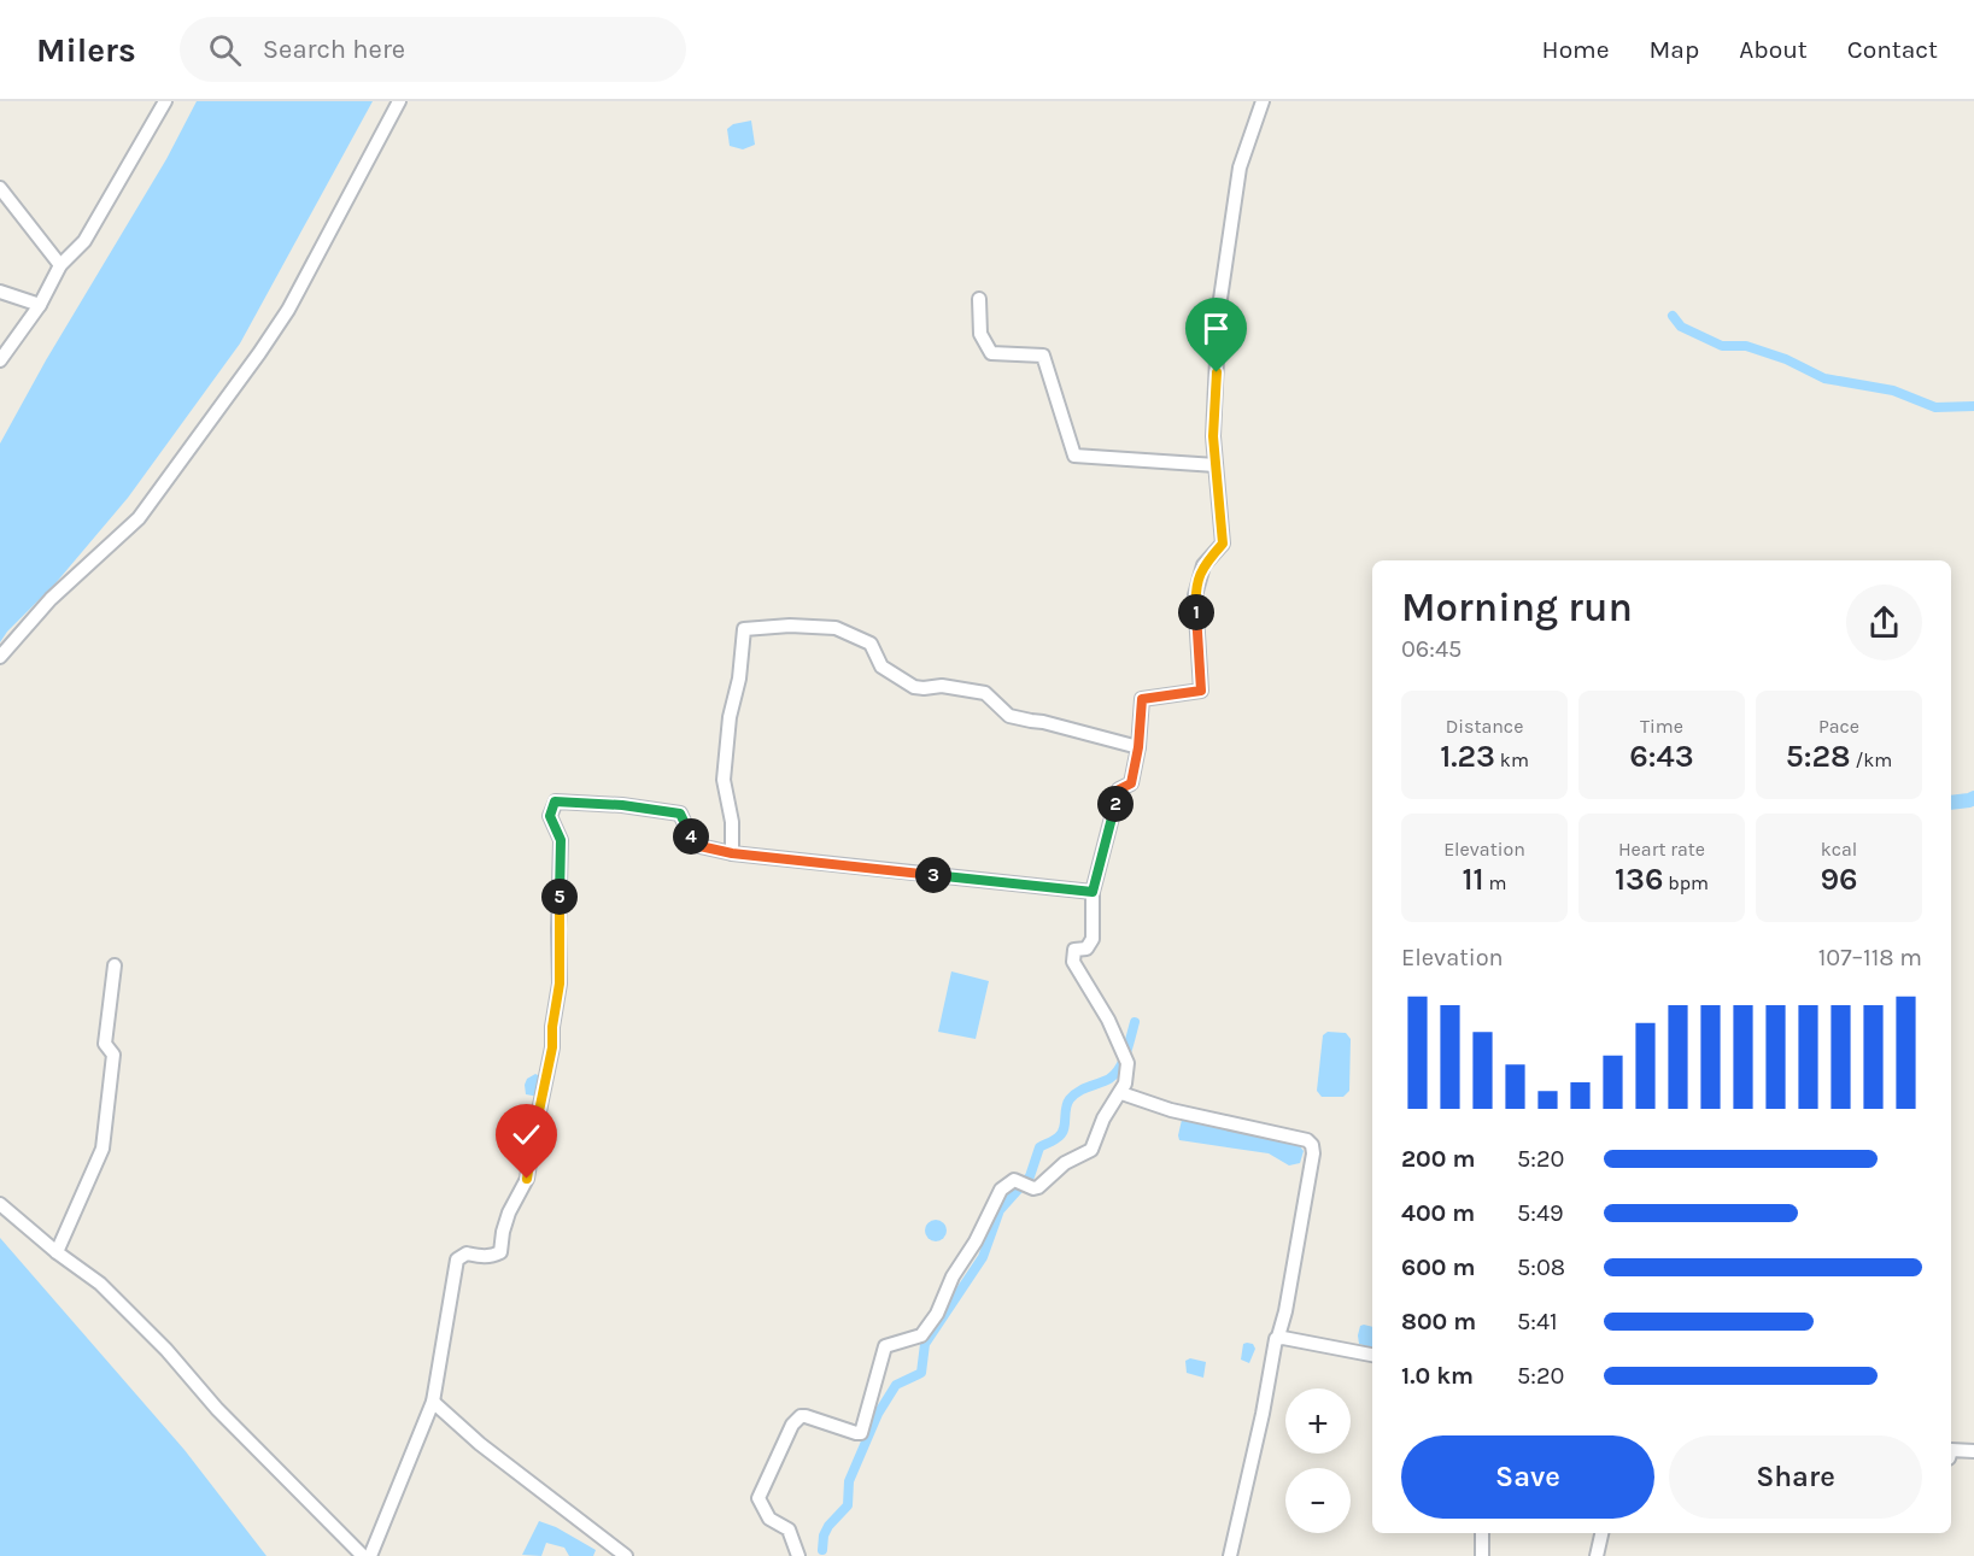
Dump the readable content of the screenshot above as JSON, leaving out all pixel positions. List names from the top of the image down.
{
  "page": {
    "header": "Milers",
    "search": "Search here",
    "nav": [
      "Home",
      "Map",
      "About",
      "Contact"
    ],
    "heading": ["Morning run", "06:45"],
    "pins": [
      "1",
      "2",
      "4",
      "3",
      "5"
    ],
    "stats": [
      ["Distance", "1.23 km"],
      ["Time", "6:43"],
      ["Pace", "5:28 /km"],
      ["Elevation", "11 m"],
      ["Heart rate", "136 bpm"],
      ["kcal", "96"]
    ],
    "chart": ["Elevation", "107–118 m"],
    "list": [
      {
        "name": "200 m",
        "note": "5:20"
      },
      {
        "name": "400 m",
        "note": "5:49"
      },
      {
        "name": "600 m",
        "note": "5:08"
      },
      {
        "name": "800 m",
        "note": "5:41"
      },
      {
        "name": "1.0 km",
        "note": "5:20"
      }
    ],
    "map_buttons": ["+", "−"],
    "buttons": ["Save", "Share"]
  }
}
